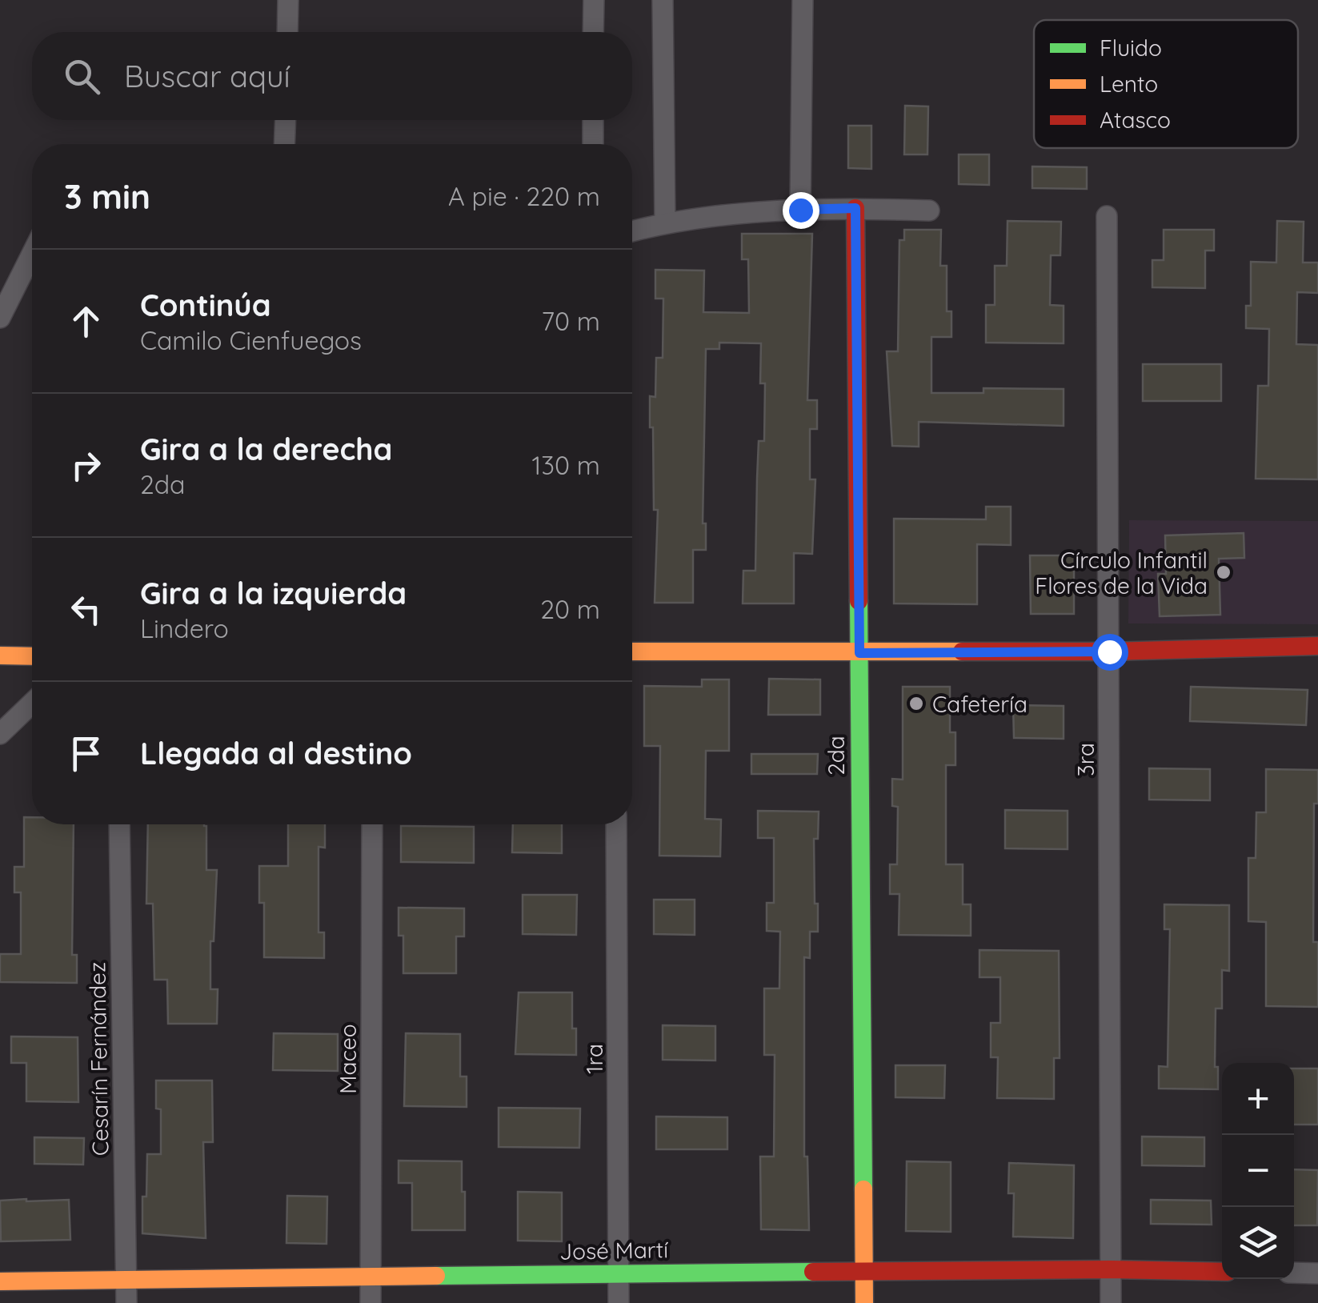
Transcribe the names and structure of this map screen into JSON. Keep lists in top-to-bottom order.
{
  "streets": {
    "street": [
      "2da",
      "3ra",
      "Cesarín Fernández",
      "Maceo",
      "1ra",
      "José Martí"
    ]
  },
  "crossings": [
    ["2da", "José Martí"],
    ["3ra", "José Martí"],
    ["Cesarín Fernández", "José Martí"],
    ["Maceo", "José Martí"],
    ["1ra", "José Martí"]
  ],
  "places": ["Círculo Infantil Flores de la Vida", "Cafetería"],
  "legend": ["Fluido", "Lento", "Atasco"],
  "page": {
    "search": "Buscar aquí",
    "heading": ["3 min", "A pie · 220 m"],
    "list": [
      ["Continúa", "Camilo Cienfuegos", "70 m"],
      ["Gira a la derecha", "2da", "130 m"],
      ["Gira a la izquierda", "Lindero", "20 m"],
      "Llegada al destino"
    ],
    "map_buttons": ["+", "−"]
  }
}
